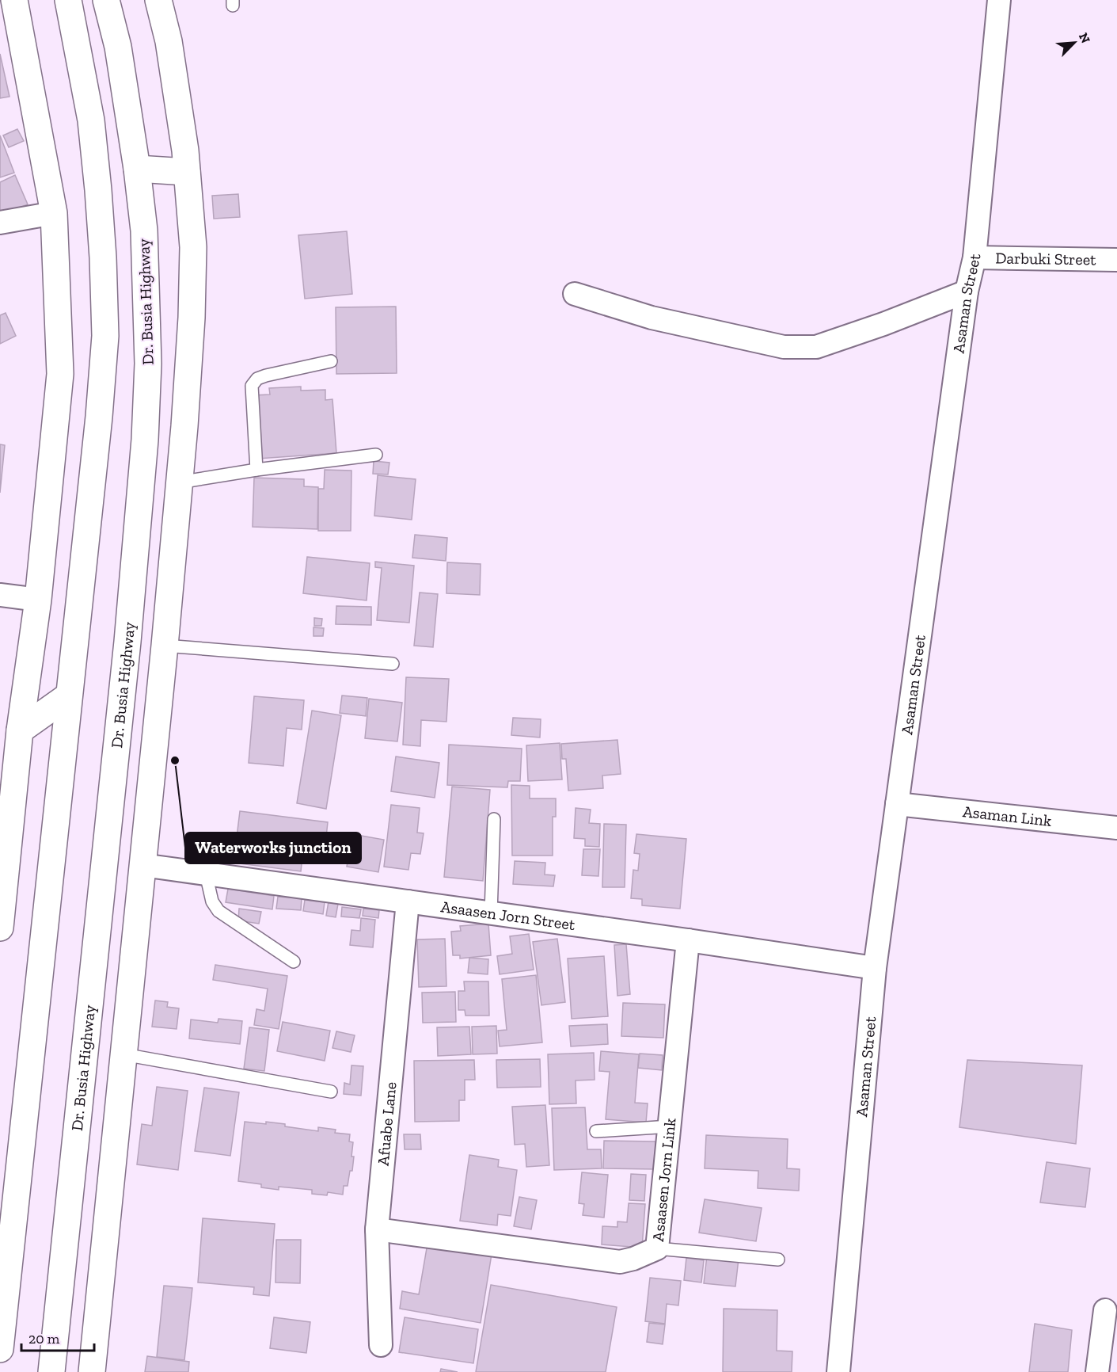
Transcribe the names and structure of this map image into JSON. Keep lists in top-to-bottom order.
{
  "streets": {
    "main road": ["Dr. Busia Highway"],
    "street": [
      "Darbuki Street",
      "Asaman Street",
      "Asaman Link",
      "Asaasen Jorn Street",
      "Afuabe Lane",
      "Asaasen Jorn Link"
    ]
  },
  "crossings": [
    ["Darbuki Street", "Asaman Street"],
    ["Asaman Street", "Asaman Link"],
    ["Asaman Street", "Asaasen Jorn Street"],
    ["Asaasen Jorn Street", "Afuabe Lane"],
    ["Asaasen Jorn Street", "Asaasen Jorn Link"],
    ["Afuabe Lane", "Asaasen Jorn Link"]
  ],
  "places": ["Waterworks junction"],
  "scale_bar": "20 m",
  "north": "top right"
}
